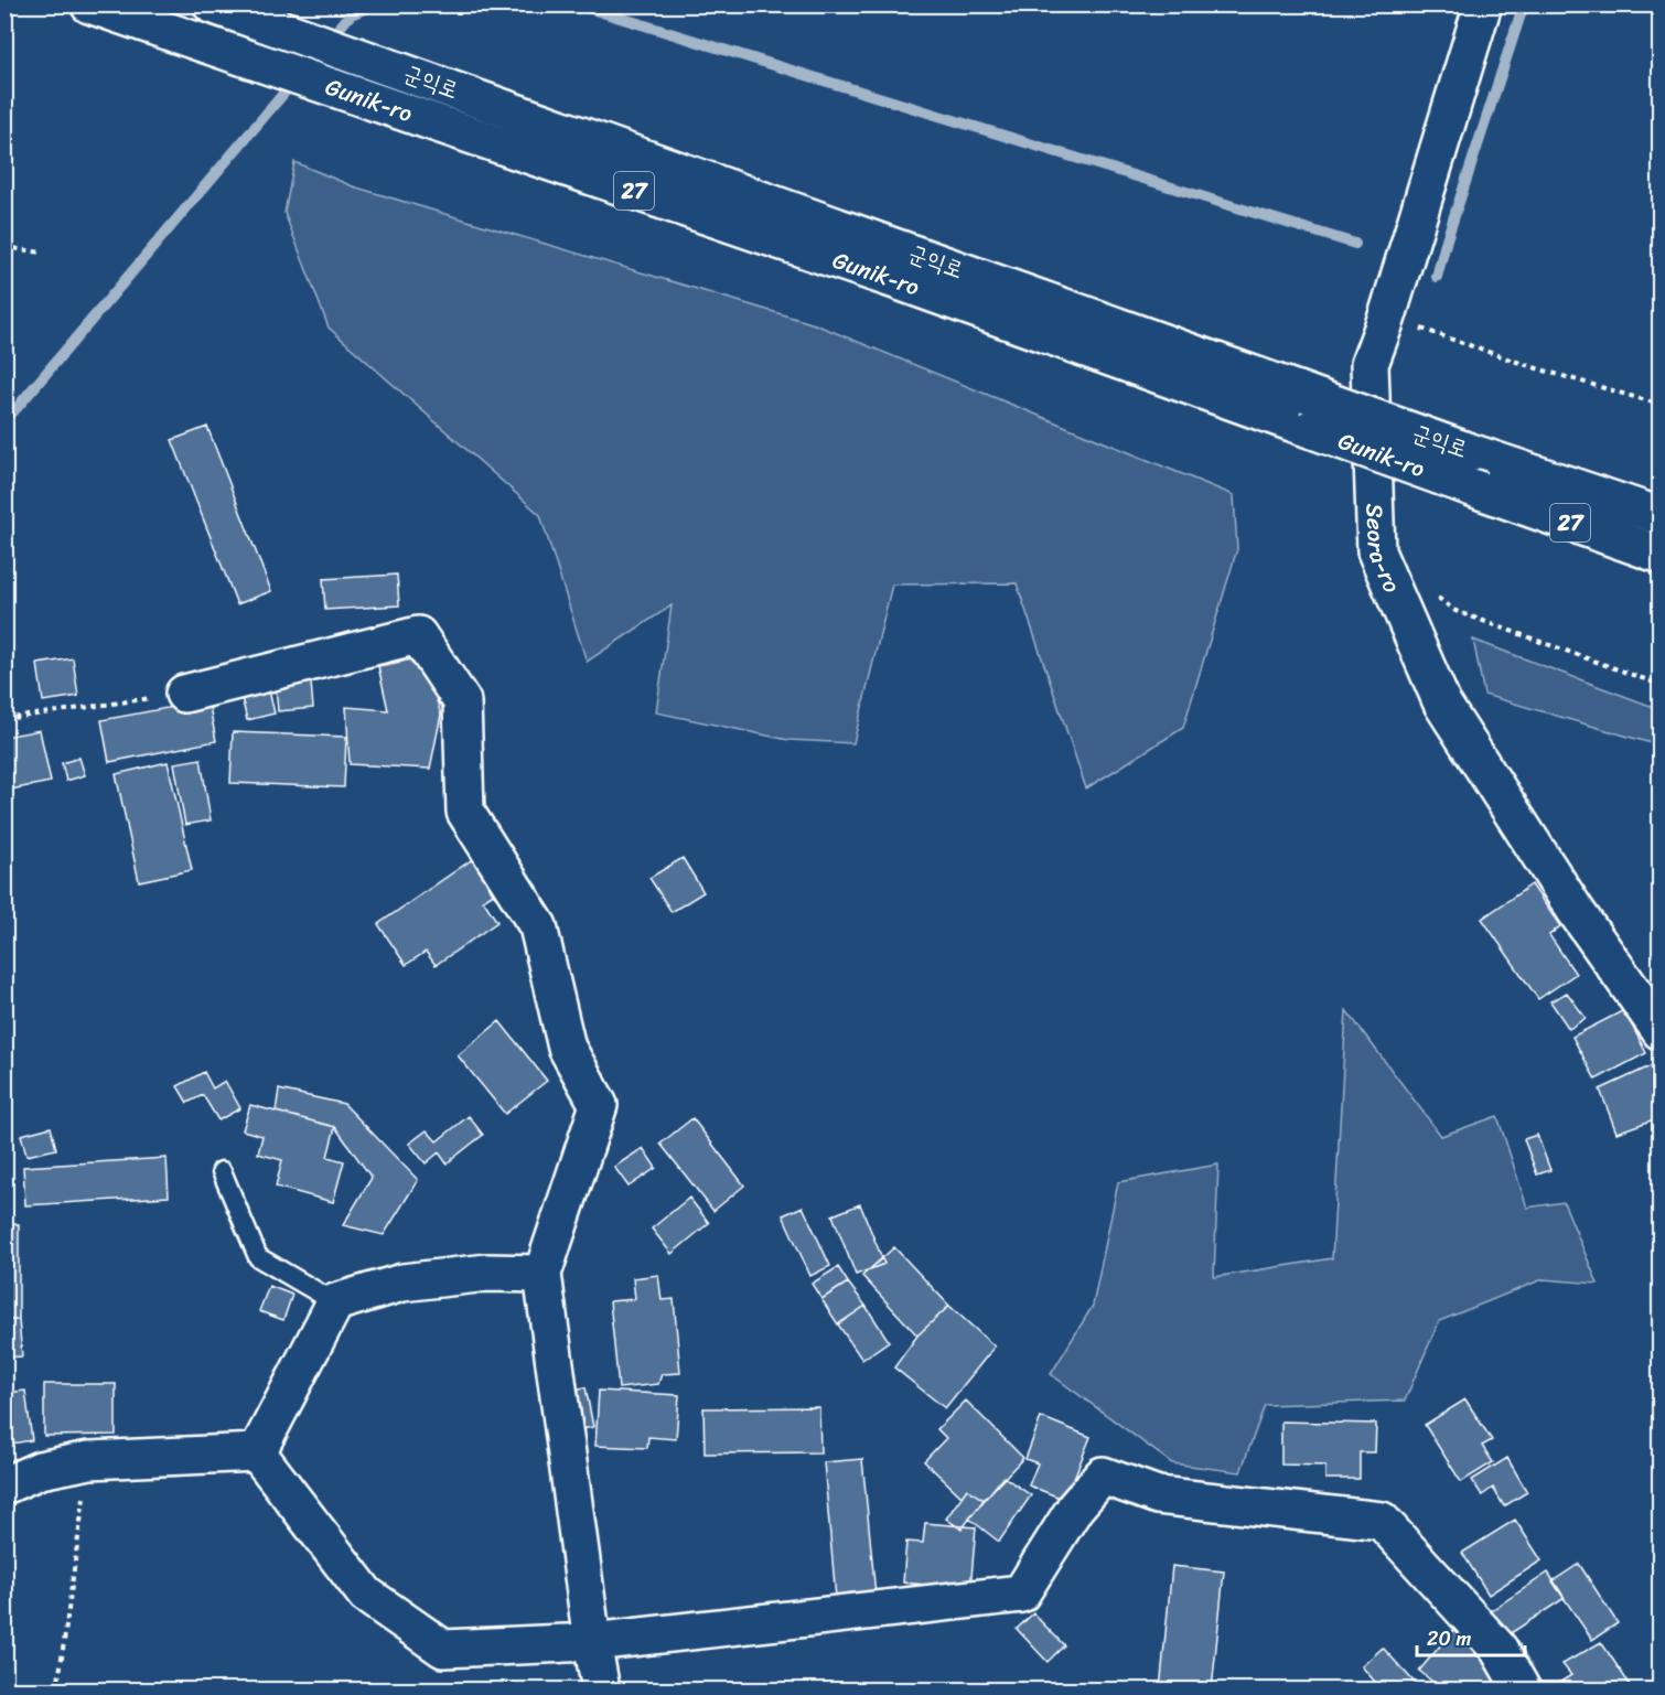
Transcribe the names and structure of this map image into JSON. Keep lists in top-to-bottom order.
{
  "streets": {
    "main road": [
      "군익로",
      "Gunik-ro",
      "27",
      "Seora-ro"
    ]
  },
  "scale_bar": "20 m"
}
